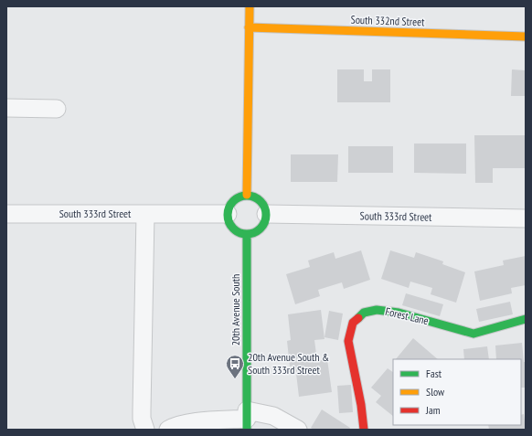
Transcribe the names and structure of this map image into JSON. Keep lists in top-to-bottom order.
{
  "streets": {
    "street": [
      "South 332nd Street",
      "South 333rd Street",
      "20th Avenue South",
      "Forest Lane"
    ]
  },
  "crossings": [
    ["South 333rd Street", "20th Avenue South"]
  ],
  "places": {
    "bus stop": ["20th Avenue South & South 333rd Street"]
  },
  "legend": ["Fast", "Slow", "Jam"]
}
